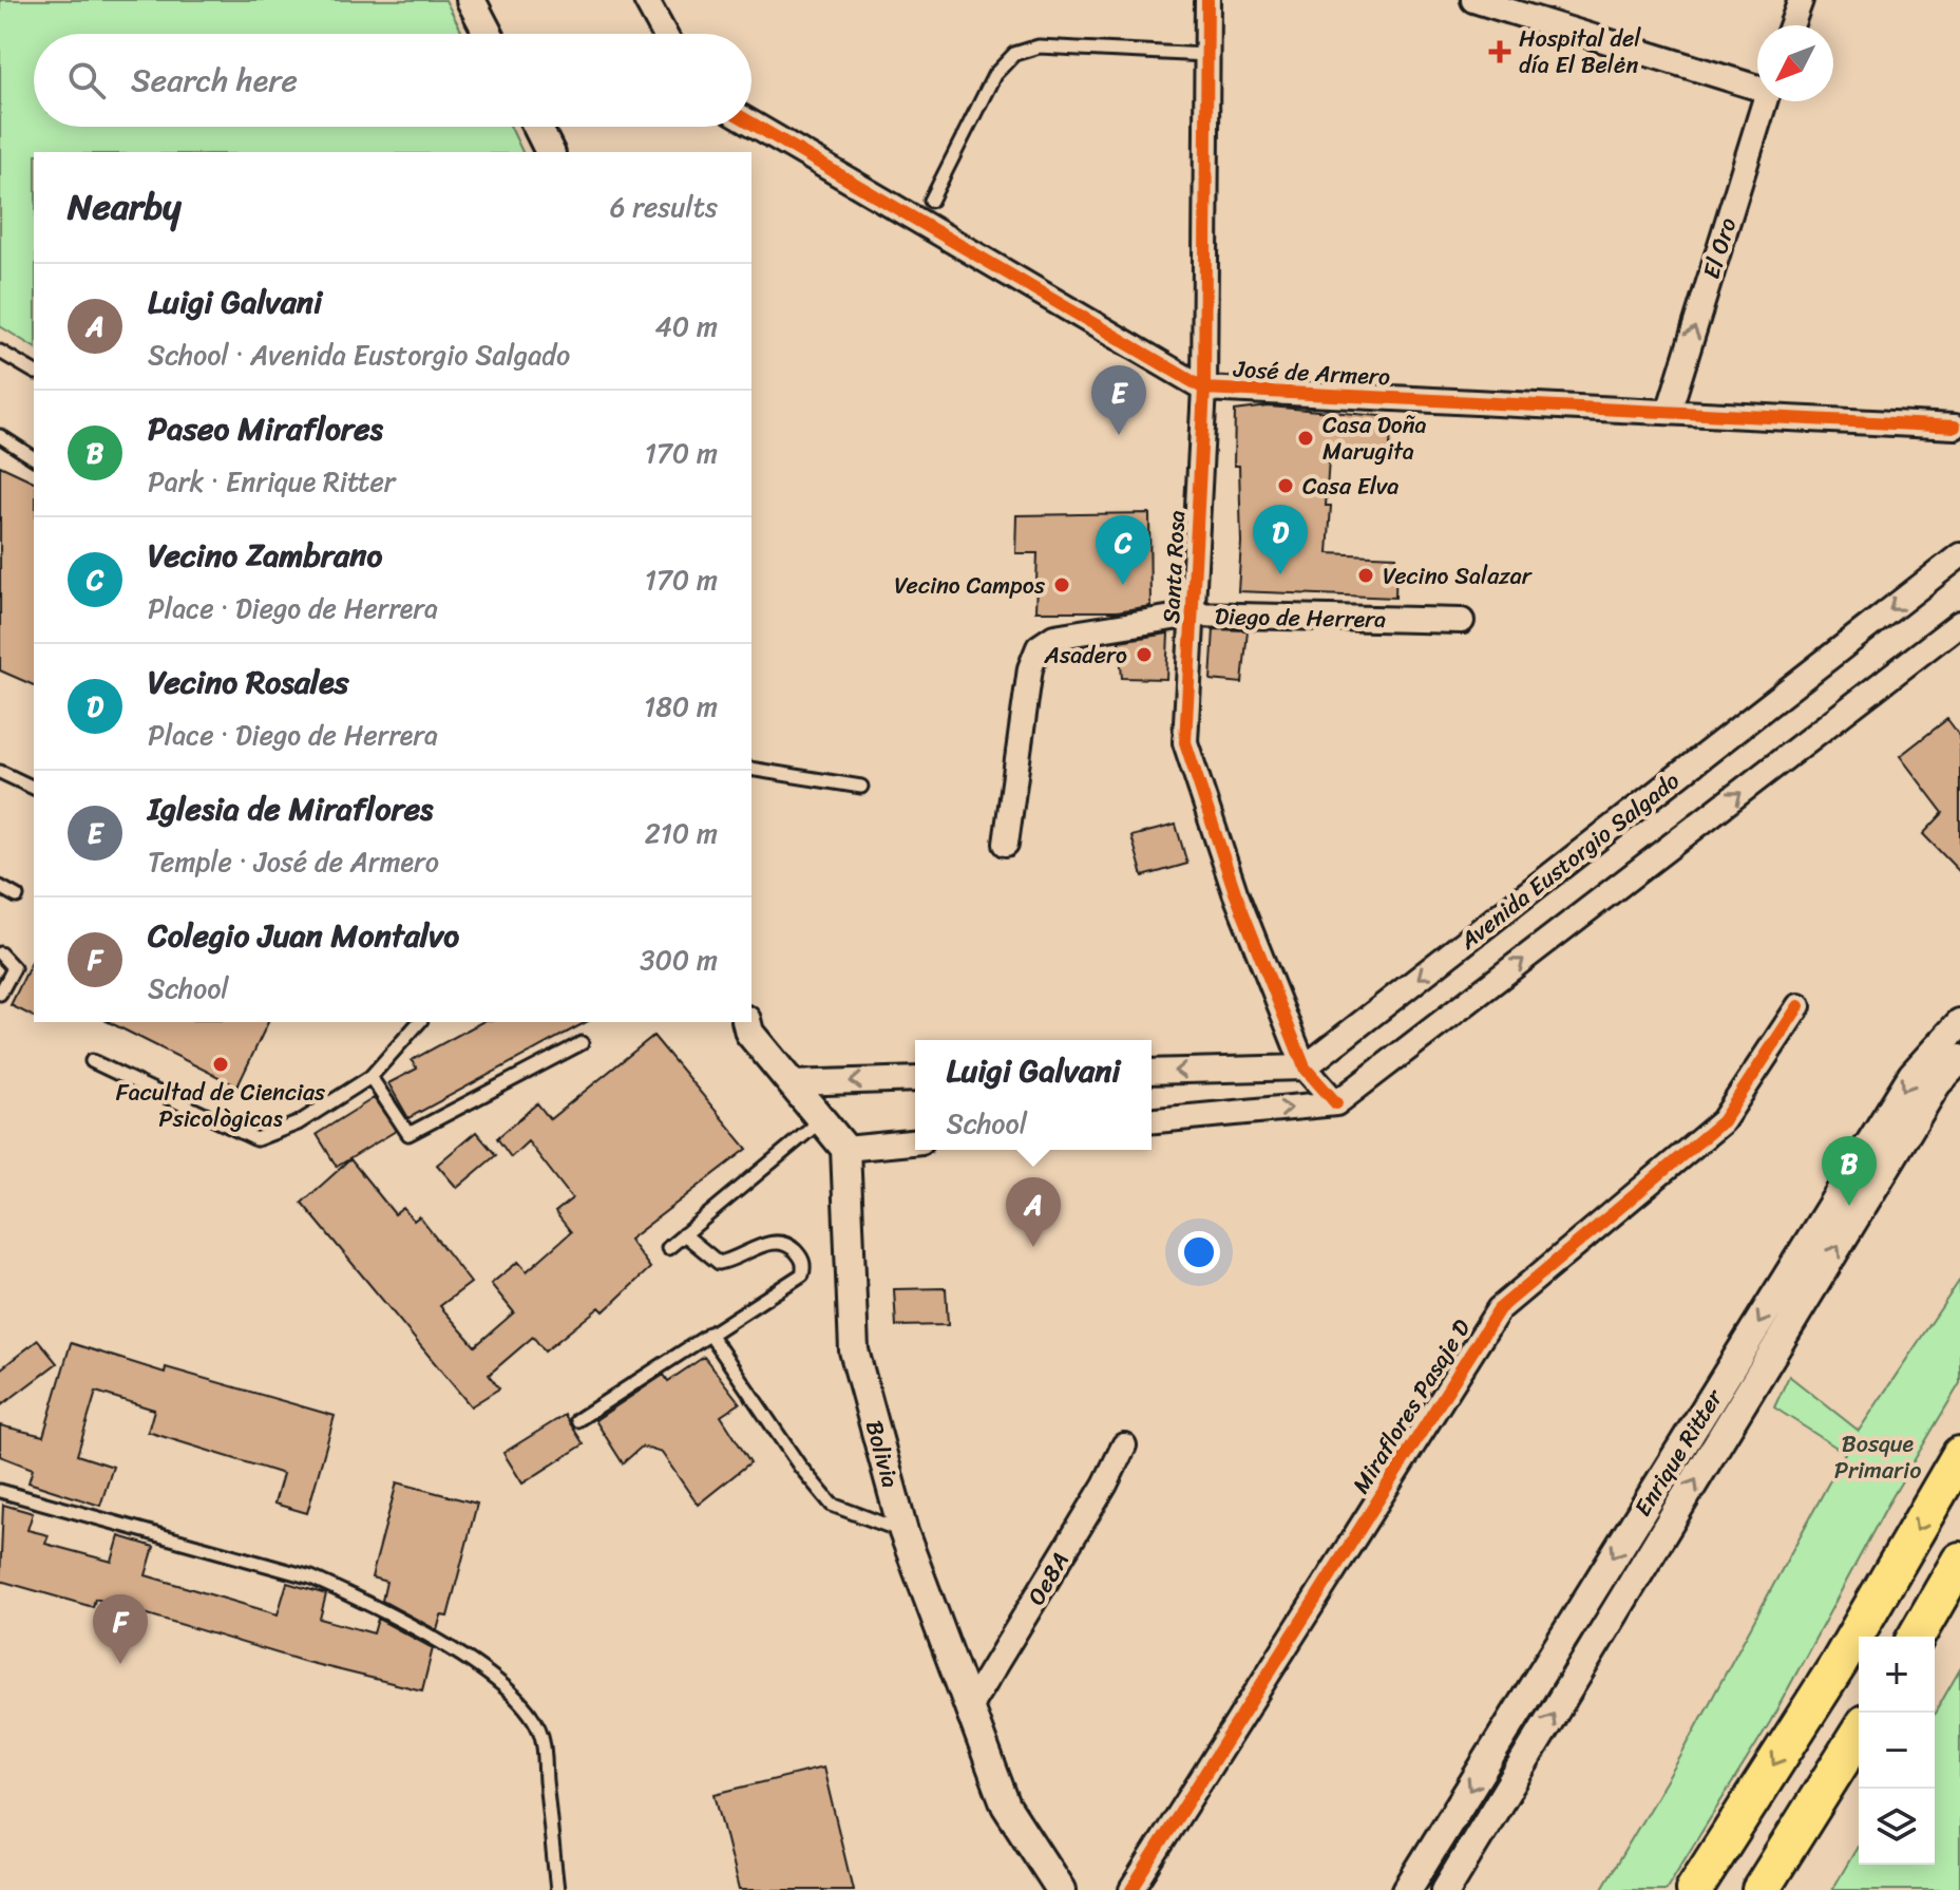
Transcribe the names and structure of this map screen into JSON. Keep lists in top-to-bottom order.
{
  "streets": {
    "street": [
      "El Oro",
      "José de Armero",
      "Santa Rosa",
      "Diego de Herrera",
      "Avenida Eustorgio Salgado",
      "Miraflores Pasaje D",
      "Enrique Ritter",
      "Bolivia",
      "Oe8A"
    ]
  },
  "crossings": [
    ["El Oro", "José de Armero"],
    ["José de Armero", "Santa Rosa"],
    ["Santa Rosa", "Diego de Herrera"],
    ["Santa Rosa", "Avenida Eustorgio Salgado"],
    ["Bolivia", "Oe8A"]
  ],
  "one_way": ["El Oro"],
  "parks": ["Bosque Primario"],
  "places": {
    "health": ["Hospital del día El Belėn"],
    "other": [
      "Casa Doña Marugita",
      "Casa Elva",
      "Vecino Salazar",
      "Vecino Campos",
      "Asadero",
      "Facultad de Ciencias Psicològicas"
    ]
  },
  "north": "bottom left",
  "page": {
    "search": "Search here",
    "heading": ["Nearby", "6 results"],
    "list": [
      {
        "mark": "A",
        "name": "Luigi Galvani",
        "note": "School · Avenida Eustorgio Salgado",
        "value": "40 m"
      },
      {
        "mark": "B",
        "name": "Paseo Miraflores",
        "note": "Park · Enrique Ritter",
        "value": "170 m"
      },
      {
        "mark": "C",
        "name": "Vecino Zambrano",
        "note": "Place · Diego de Herrera",
        "value": "170 m"
      },
      {
        "mark": "D",
        "name": "Vecino Rosales",
        "note": "Place · Diego de Herrera",
        "value": "180 m"
      },
      {
        "mark": "E",
        "name": "Iglesia de Miraflores",
        "note": "Temple · José de Armero",
        "value": "210 m"
      },
      {
        "mark": "F",
        "name": "Colegio Juan Montalvo",
        "note": "School",
        "value": "300 m"
      }
    ],
    "pins": [
      "E",
      "D",
      "C",
      "B",
      "A",
      "F"
    ],
    "popup": ["Luigi Galvani", "School"],
    "map_buttons": ["+", "−"]
  }
}
